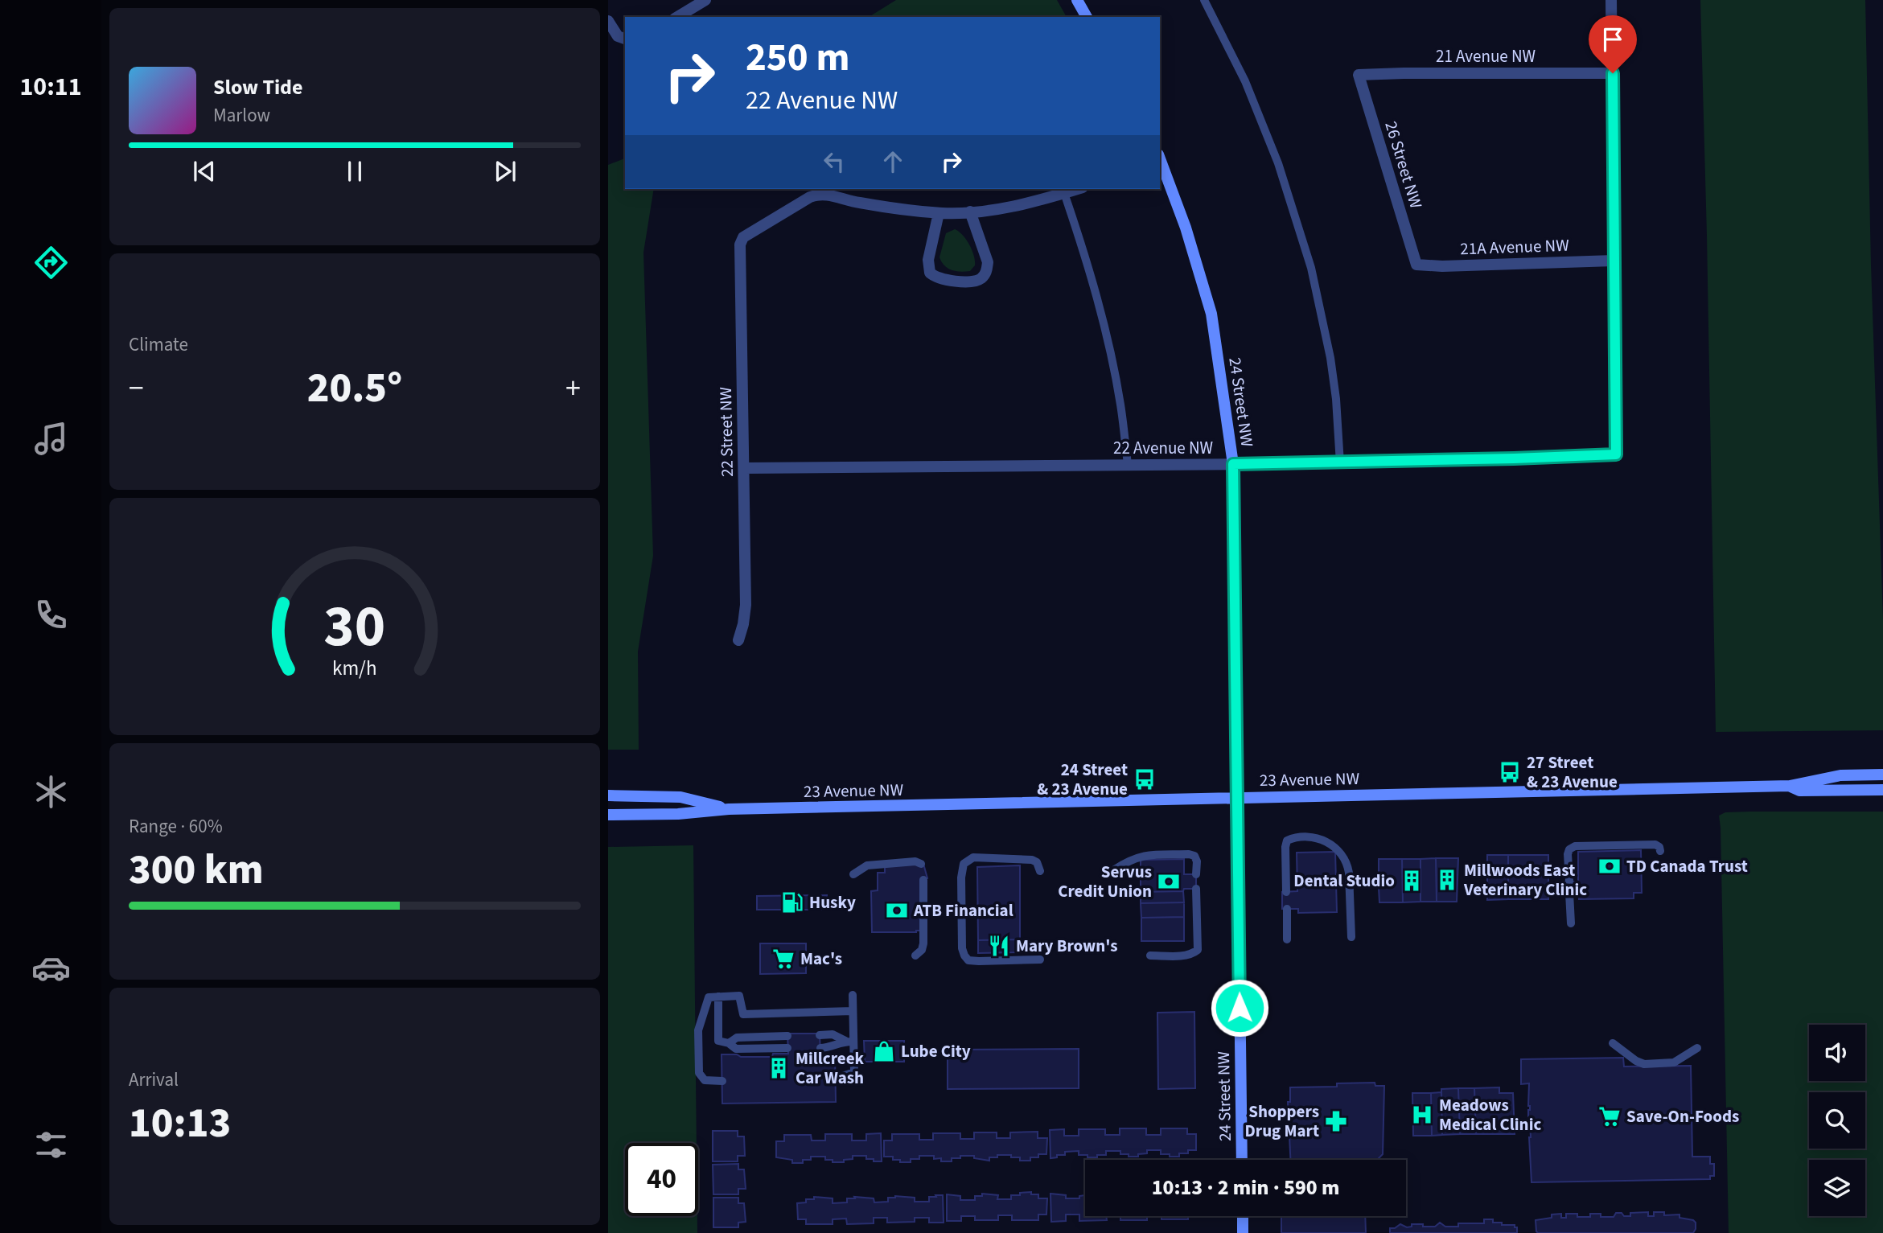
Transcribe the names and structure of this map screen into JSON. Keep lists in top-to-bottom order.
{
  "streets": {
    "main road": ["24 Street NW", "23 Avenue NW"],
    "street": [
      "21 Avenue NW",
      "26 Street NW",
      "21A Avenue NW",
      "22 Street NW",
      "22 Avenue NW"
    ]
  },
  "crossings": [
    ["21 Avenue NW", "26 Street NW"],
    ["26 Street NW", "21A Avenue NW"],
    ["21A Avenue NW", "22 Avenue NW"],
    ["24 Street NW", "22 Avenue NW"],
    ["24 Street NW", "23 Avenue NW"],
    ["22 Street NW", "22 Avenue NW"]
  ],
  "places": {
    "bus stop": ["27 Street & 23 Avenue", "24 Street & 23 Avenue"],
    "bank": ["TD Canada Trust", "Servus Credit Union", "ATB Financial"],
    "building": ["Millwoods East Veterinary Clinic", "Dental Studio", "Millcreek Car Wash"],
    "fuel station": ["Husky"],
    "restaurant": ["Mary Brown's"],
    "supermarket": ["Mac's", "Save-On-Foods"],
    "shop": ["Lube City"],
    "hospital": ["Meadows Medical Clinic"],
    "pharmacy": ["Shoppers Drug Mart"]
  },
  "page": {
    "tabs": "10:11",
    "turn": ["250 m", "22 Avenue NW"],
    "song": ["Slow Tide", "Marlow"],
    "tile": [
      "Climate",
      ["Range · 60%", "300 km"],
      ["Arrival", "10:13"]
    ],
    "heat": ["−", "20.5°", "+"],
    "limit": "40",
    "trip": "10:13 · 2 min · 590 m",
    "gauge": ["30", "km/h"]
  }
}
